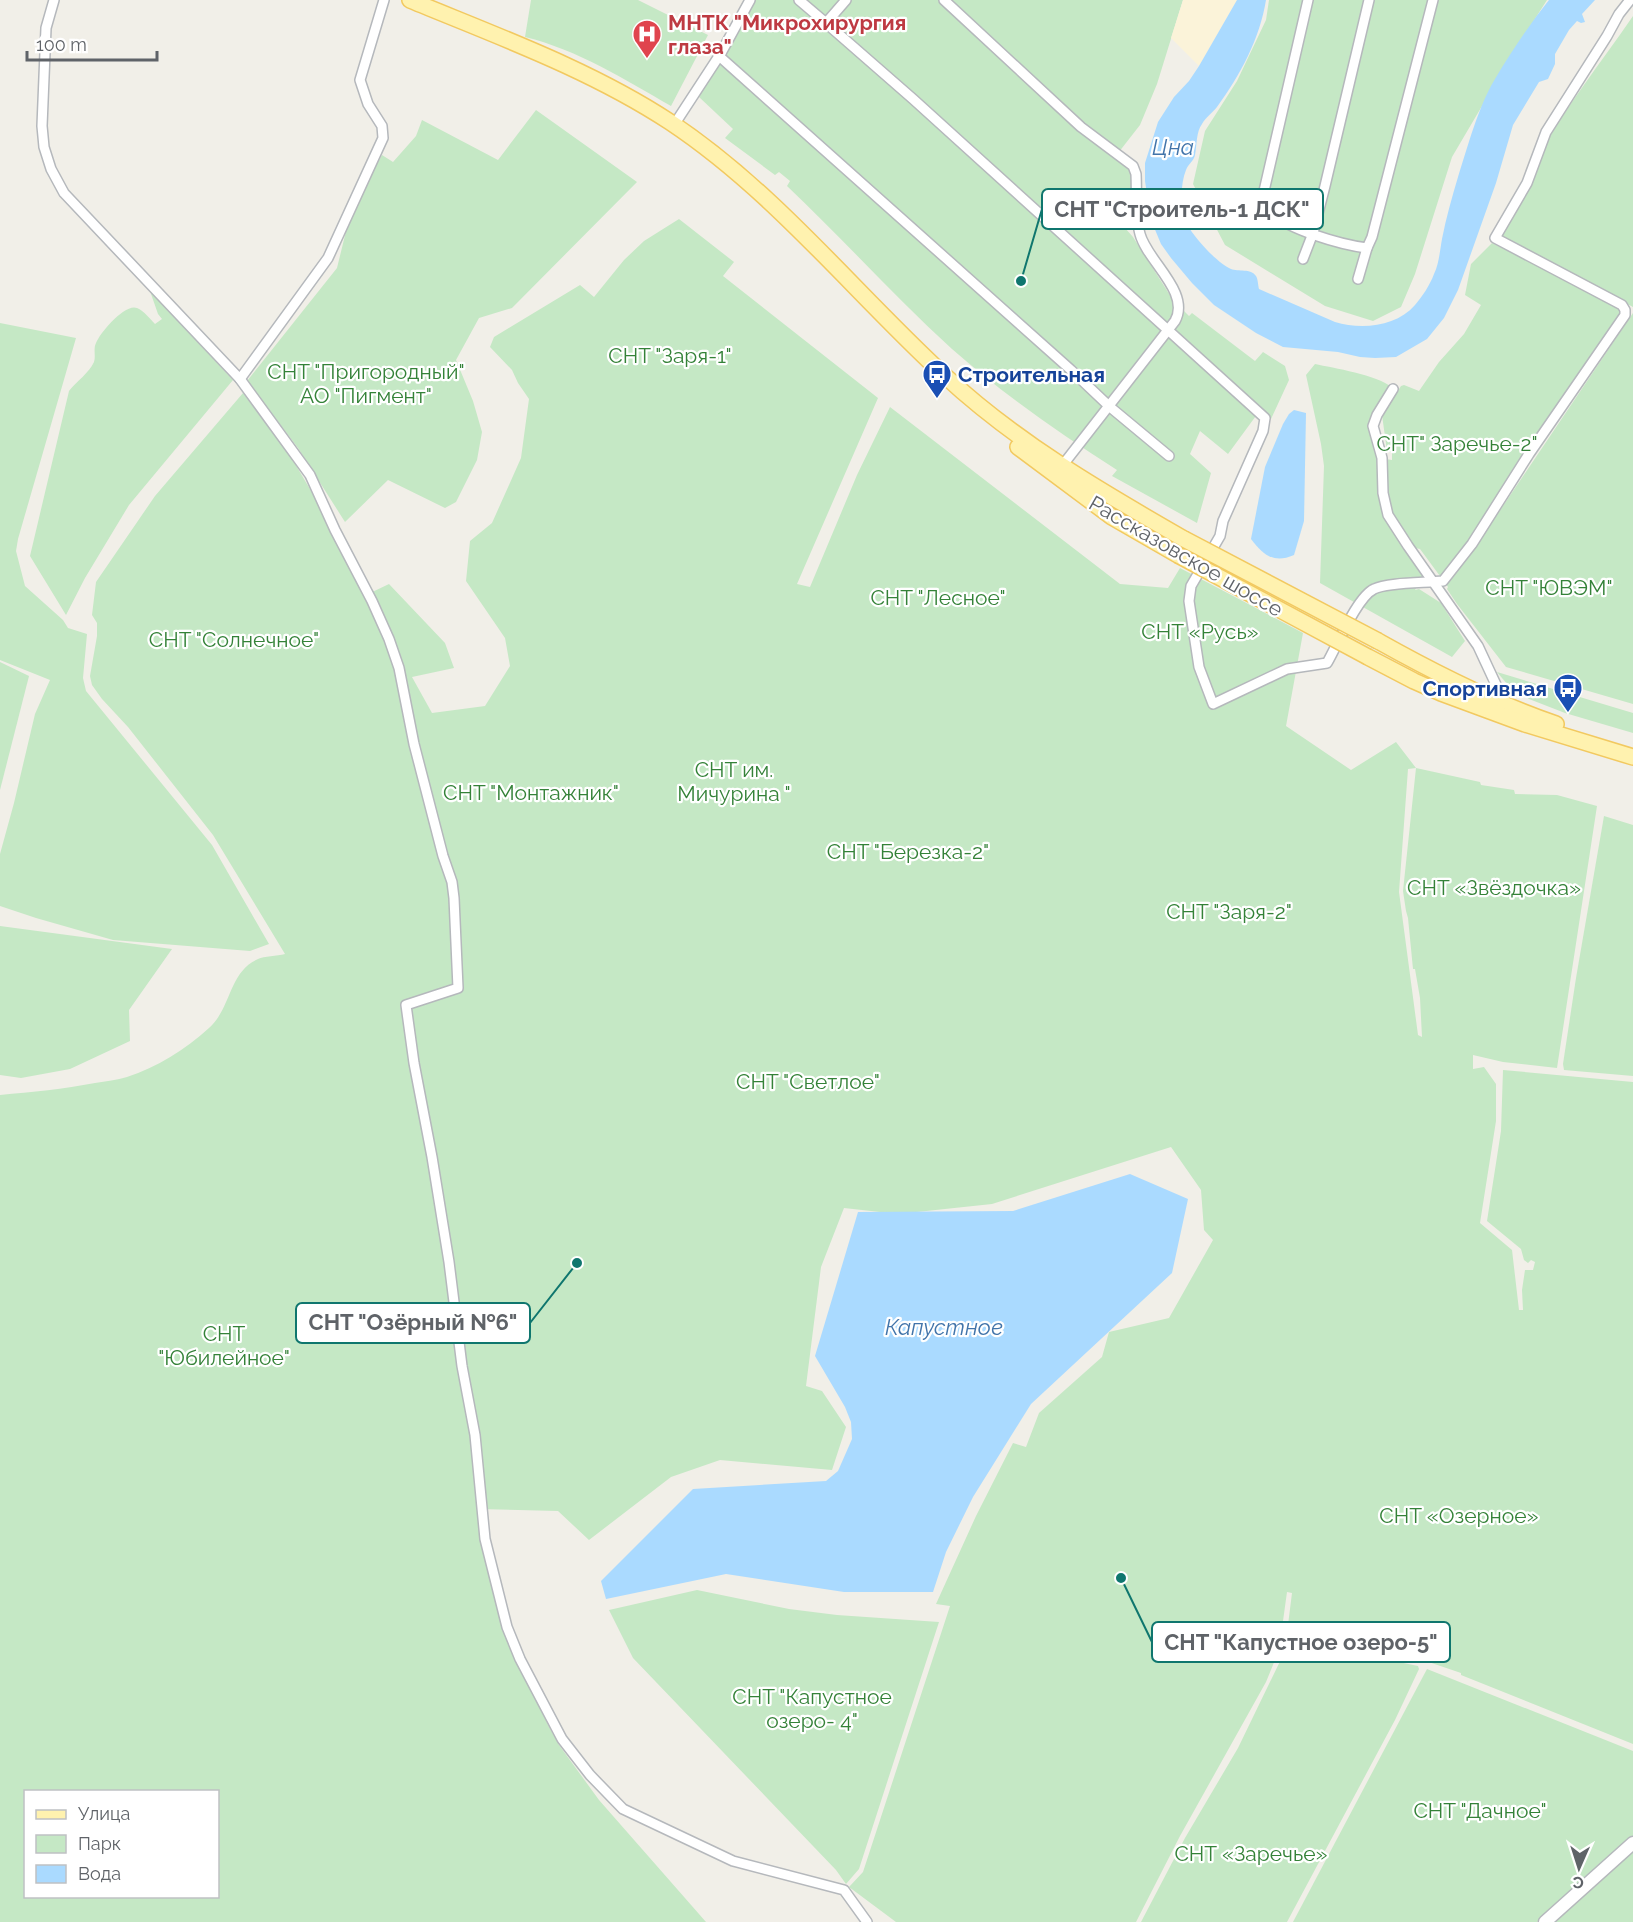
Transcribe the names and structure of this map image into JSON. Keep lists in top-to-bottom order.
{
  "streets": {
    "main road": ["Рассказовское шоссе"]
  },
  "water": ["Цна", "Капустное"],
  "parks": [
    "СНТ \"Заря-1\"",
    "СНТ \"Пригородный\" АО \"Пигмент\"",
    "СНТ\" Заречье-2\"",
    "СНТ \"ЮВЭМ\"",
    "СНТ \"Лесное\"",
    "СНТ «Русь»",
    "СНТ \"Солнечное\"",
    "СНТ им. Мичурина \"",
    "СНТ \"Монтажник\"",
    "СНТ \"Березка-2\"",
    "СНТ «Звёздочка»",
    "СНТ \"Заря-2\"",
    "СНТ \"Светлое\"",
    "СНТ \"Юбилейное\"",
    "СНТ «Озерное»",
    "СНТ \"Капустное озеро- 4\"",
    "СНТ \"Дачное\"",
    "СНТ «Заречье»"
  ],
  "places": {
    "hospital": ["МНТК \"Микрохирургия глаза\""],
    "other": ["СНТ \"Строитель-1 ДСК\"", "СНТ \"Озёрный №6\"", "СНТ \"Капустное озеро-5\""],
    "bus stop": ["Строительная", "Спортивная"]
  },
  "legend": ["Улица", "Парк", "Вода"],
  "scale_bar": "100 m",
  "north": "bottom"
}
